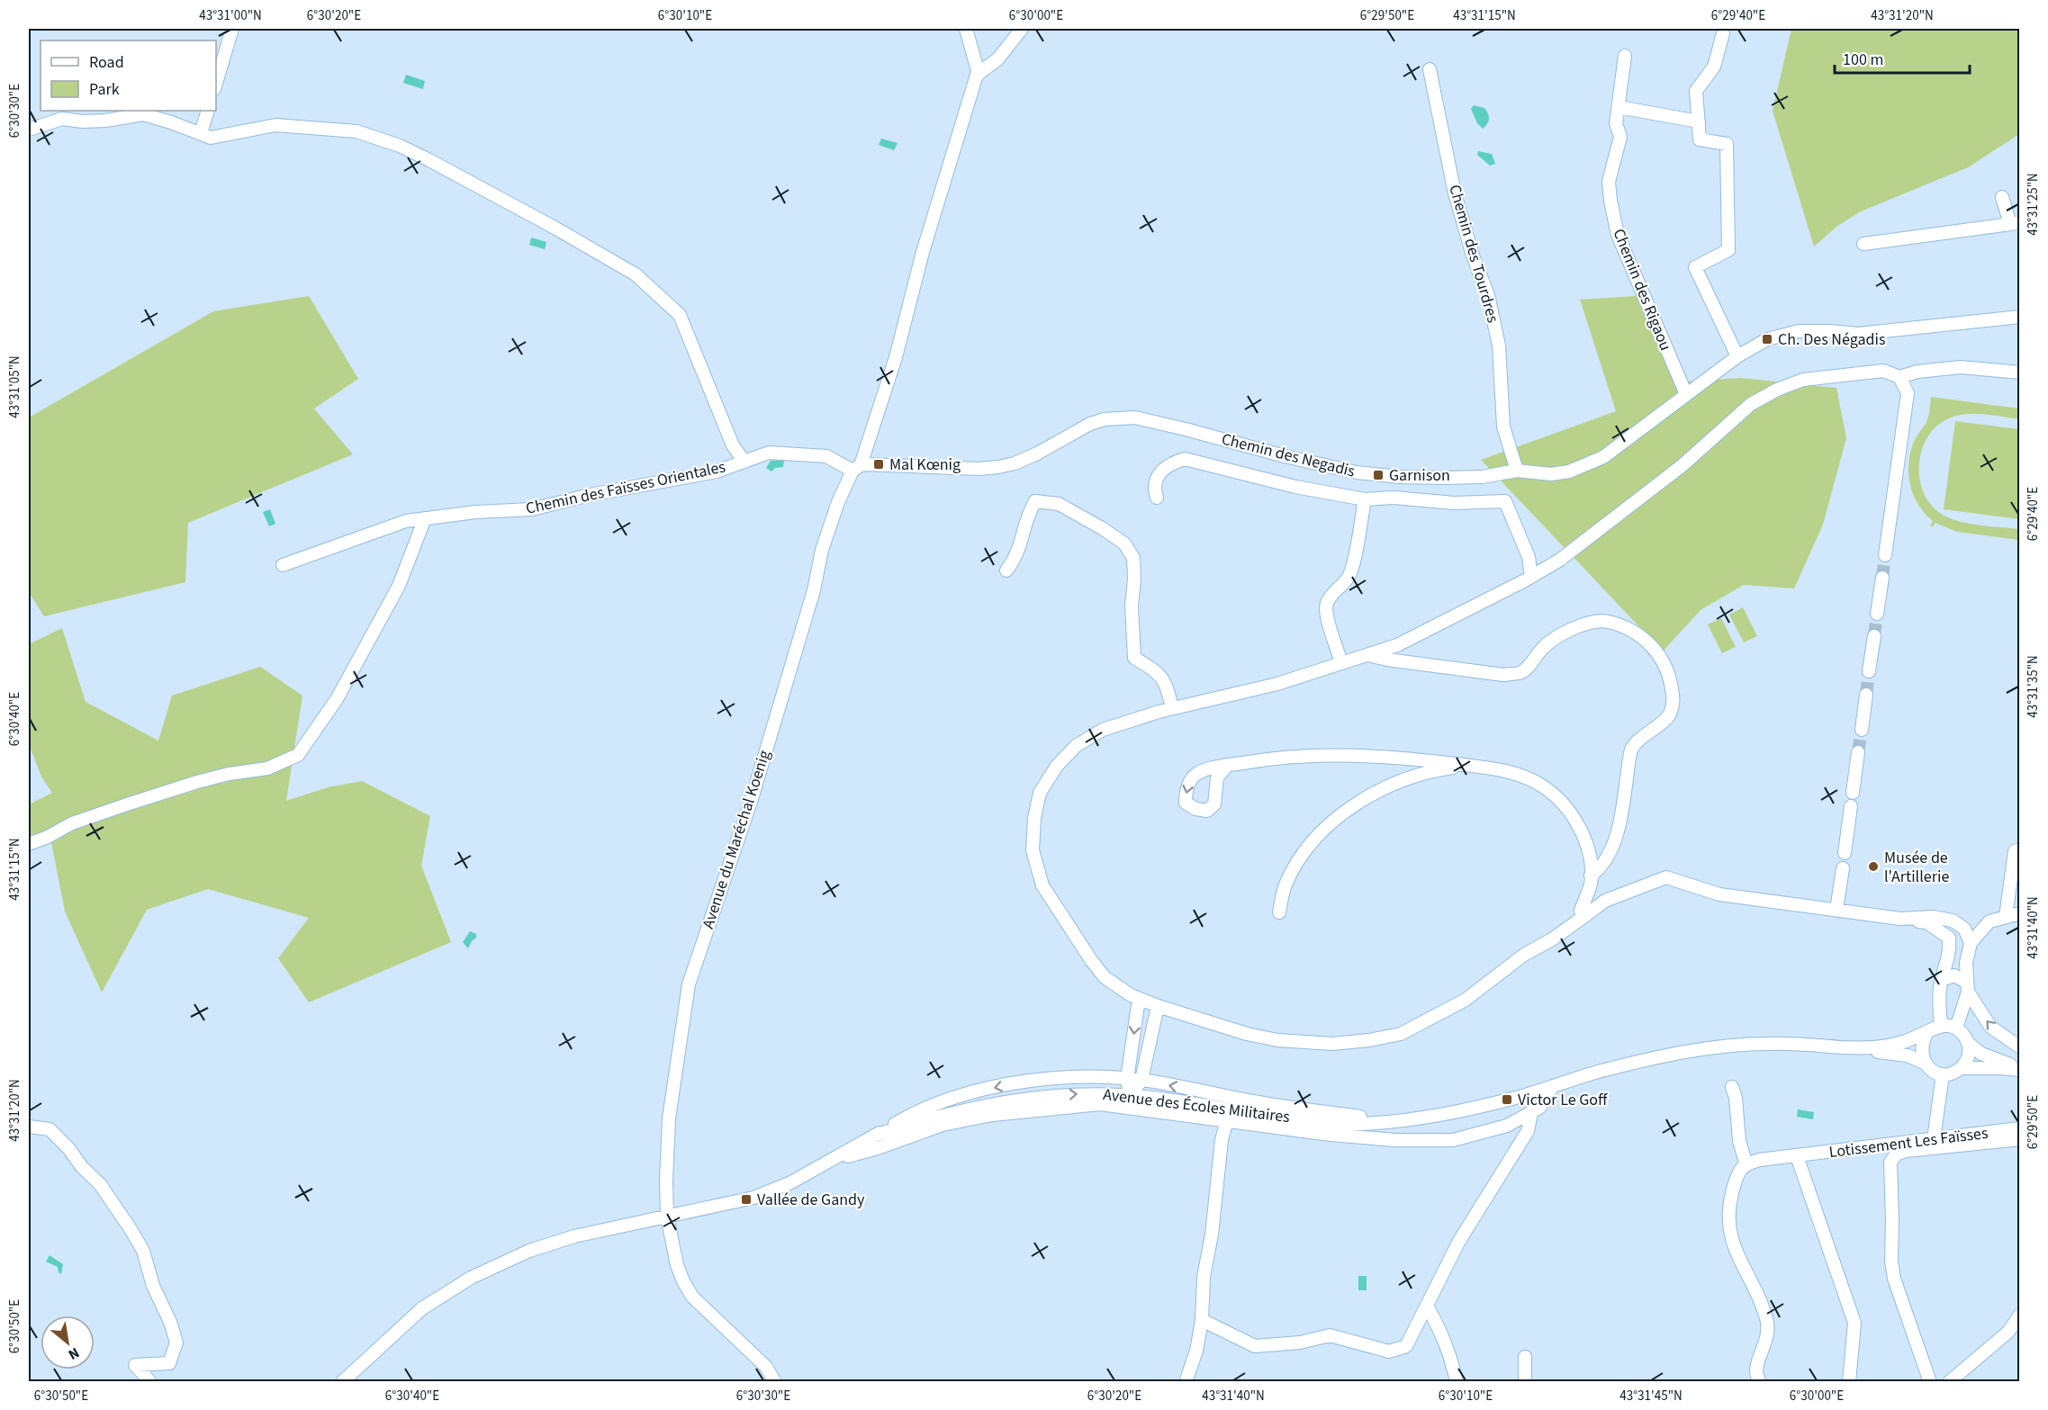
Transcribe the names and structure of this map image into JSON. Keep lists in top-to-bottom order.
{
  "streets": {
    "street": [
      "Chemin des Tourdres",
      "Chemin des Rigaou",
      "Chemin des Negadis",
      "Chemin des Faïsses Orientales",
      "Avenue du Maréchal Koenig",
      "Avenue des Écoles Militaires",
      "Lotissement Les Faïsses"
    ]
  },
  "crossings": [
    ["Chemin des Tourdres", "Chemin des Negadis"],
    ["Chemin des Rigaou", "Chemin des Negadis"],
    ["Chemin des Negadis", "Chemin des Faïsses Orientales"],
    ["Chemin des Negadis", "Avenue du Maréchal Koenig"],
    ["Chemin des Faïsses Orientales", "Avenue du Maréchal Koenig"],
    ["Avenue du Maréchal Koenig", "Avenue des Écoles Militaires"]
  ],
  "places": {
    "transit": [
      "Ch. Des Négadis",
      "Mal Kœnig",
      "Garnison",
      "Victor Le Goff",
      "Vallée de Gandy"
    ],
    "other": ["Musée de l'Artillerie"]
  },
  "legend": ["Road", "Park"],
  "scale_bar": "100 m",
  "north": "bottom right",
  "coordinates": [
    "43°31'00\"N",
    "6°30'20\"E",
    "6°30'10\"E",
    "6°30'00\"E",
    "6°29'50\"E",
    "43°31'15\"N",
    "6°29'40\"E",
    "43°31'20\"N",
    "6°30'30\"E",
    "43°31'25\"N",
    "43°31'05\"N",
    "43°31'35\"N",
    "6°30'40\"E",
    "43°31'40\"N",
    "6°30'50\"E",
    "43°31'45\"N"
  ]
}
